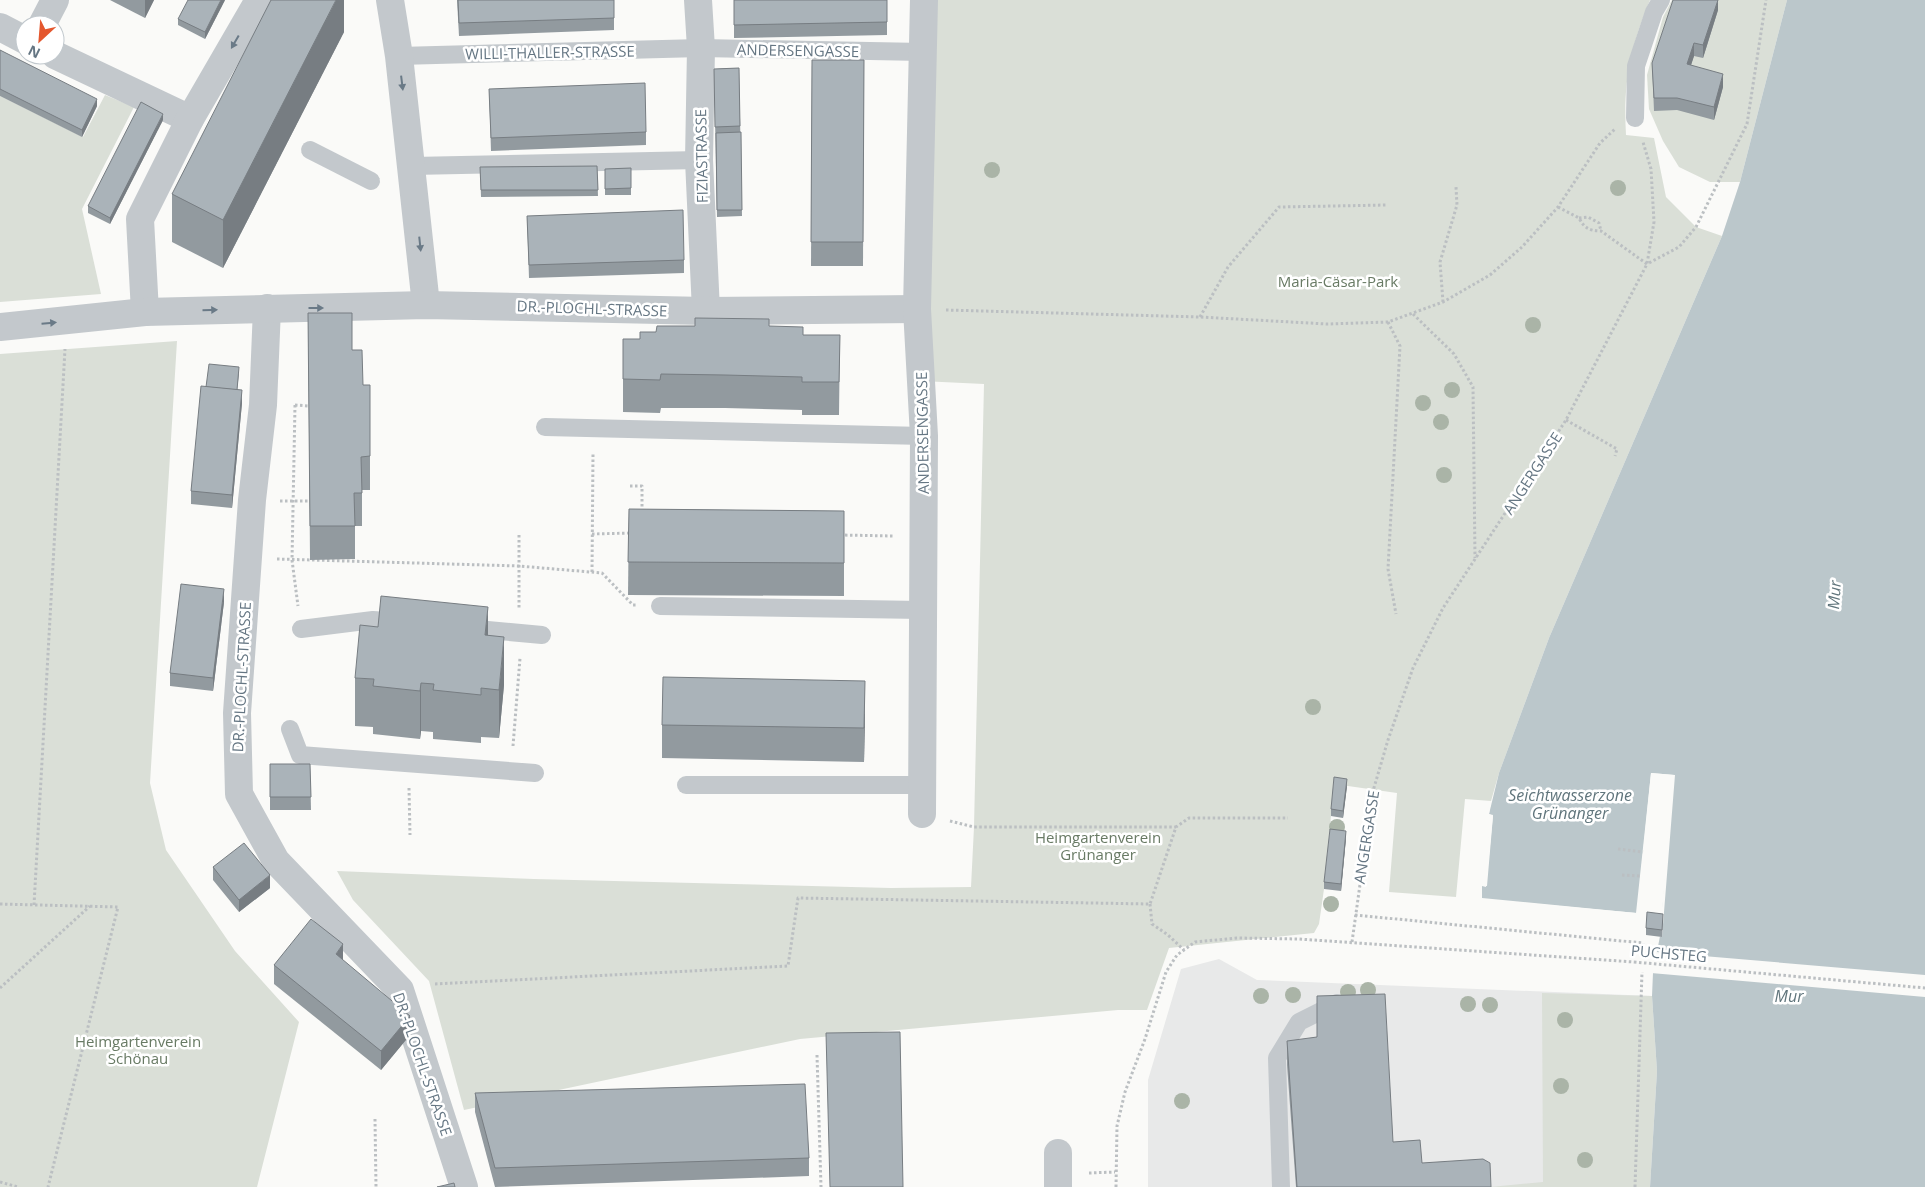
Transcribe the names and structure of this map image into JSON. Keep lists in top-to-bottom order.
{
  "streets": {
    "street": ["ANDERSENGASSE", "FIZIASTRASSE", "DR.-PLOCHL-STRASSE"],
    "lane": ["WILLI-THALLER-STRASSE"],
    "path": ["ANGERGASSE", "PUCHSTEG"]
  },
  "crossings": [
    ["ANDERSENGASSE", "WILLI-THALLER-STRASSE"],
    ["ANDERSENGASSE", "FIZIASTRASSE"],
    ["ANDERSENGASSE", "DR.-PLOCHL-STRASSE"],
    ["WILLI-THALLER-STRASSE", "FIZIASTRASSE"],
    ["FIZIASTRASSE", "DR.-PLOCHL-STRASSE"],
    ["ANGERGASSE", "PUCHSTEG"]
  ],
  "water": ["Mur", "Seichtwasserzone Grünanger"],
  "parks": ["Maria-Cäsar-Park", "Heimgartenverein Grünanger", "Heimgartenverein Schönau"],
  "north": "bottom left"
}
